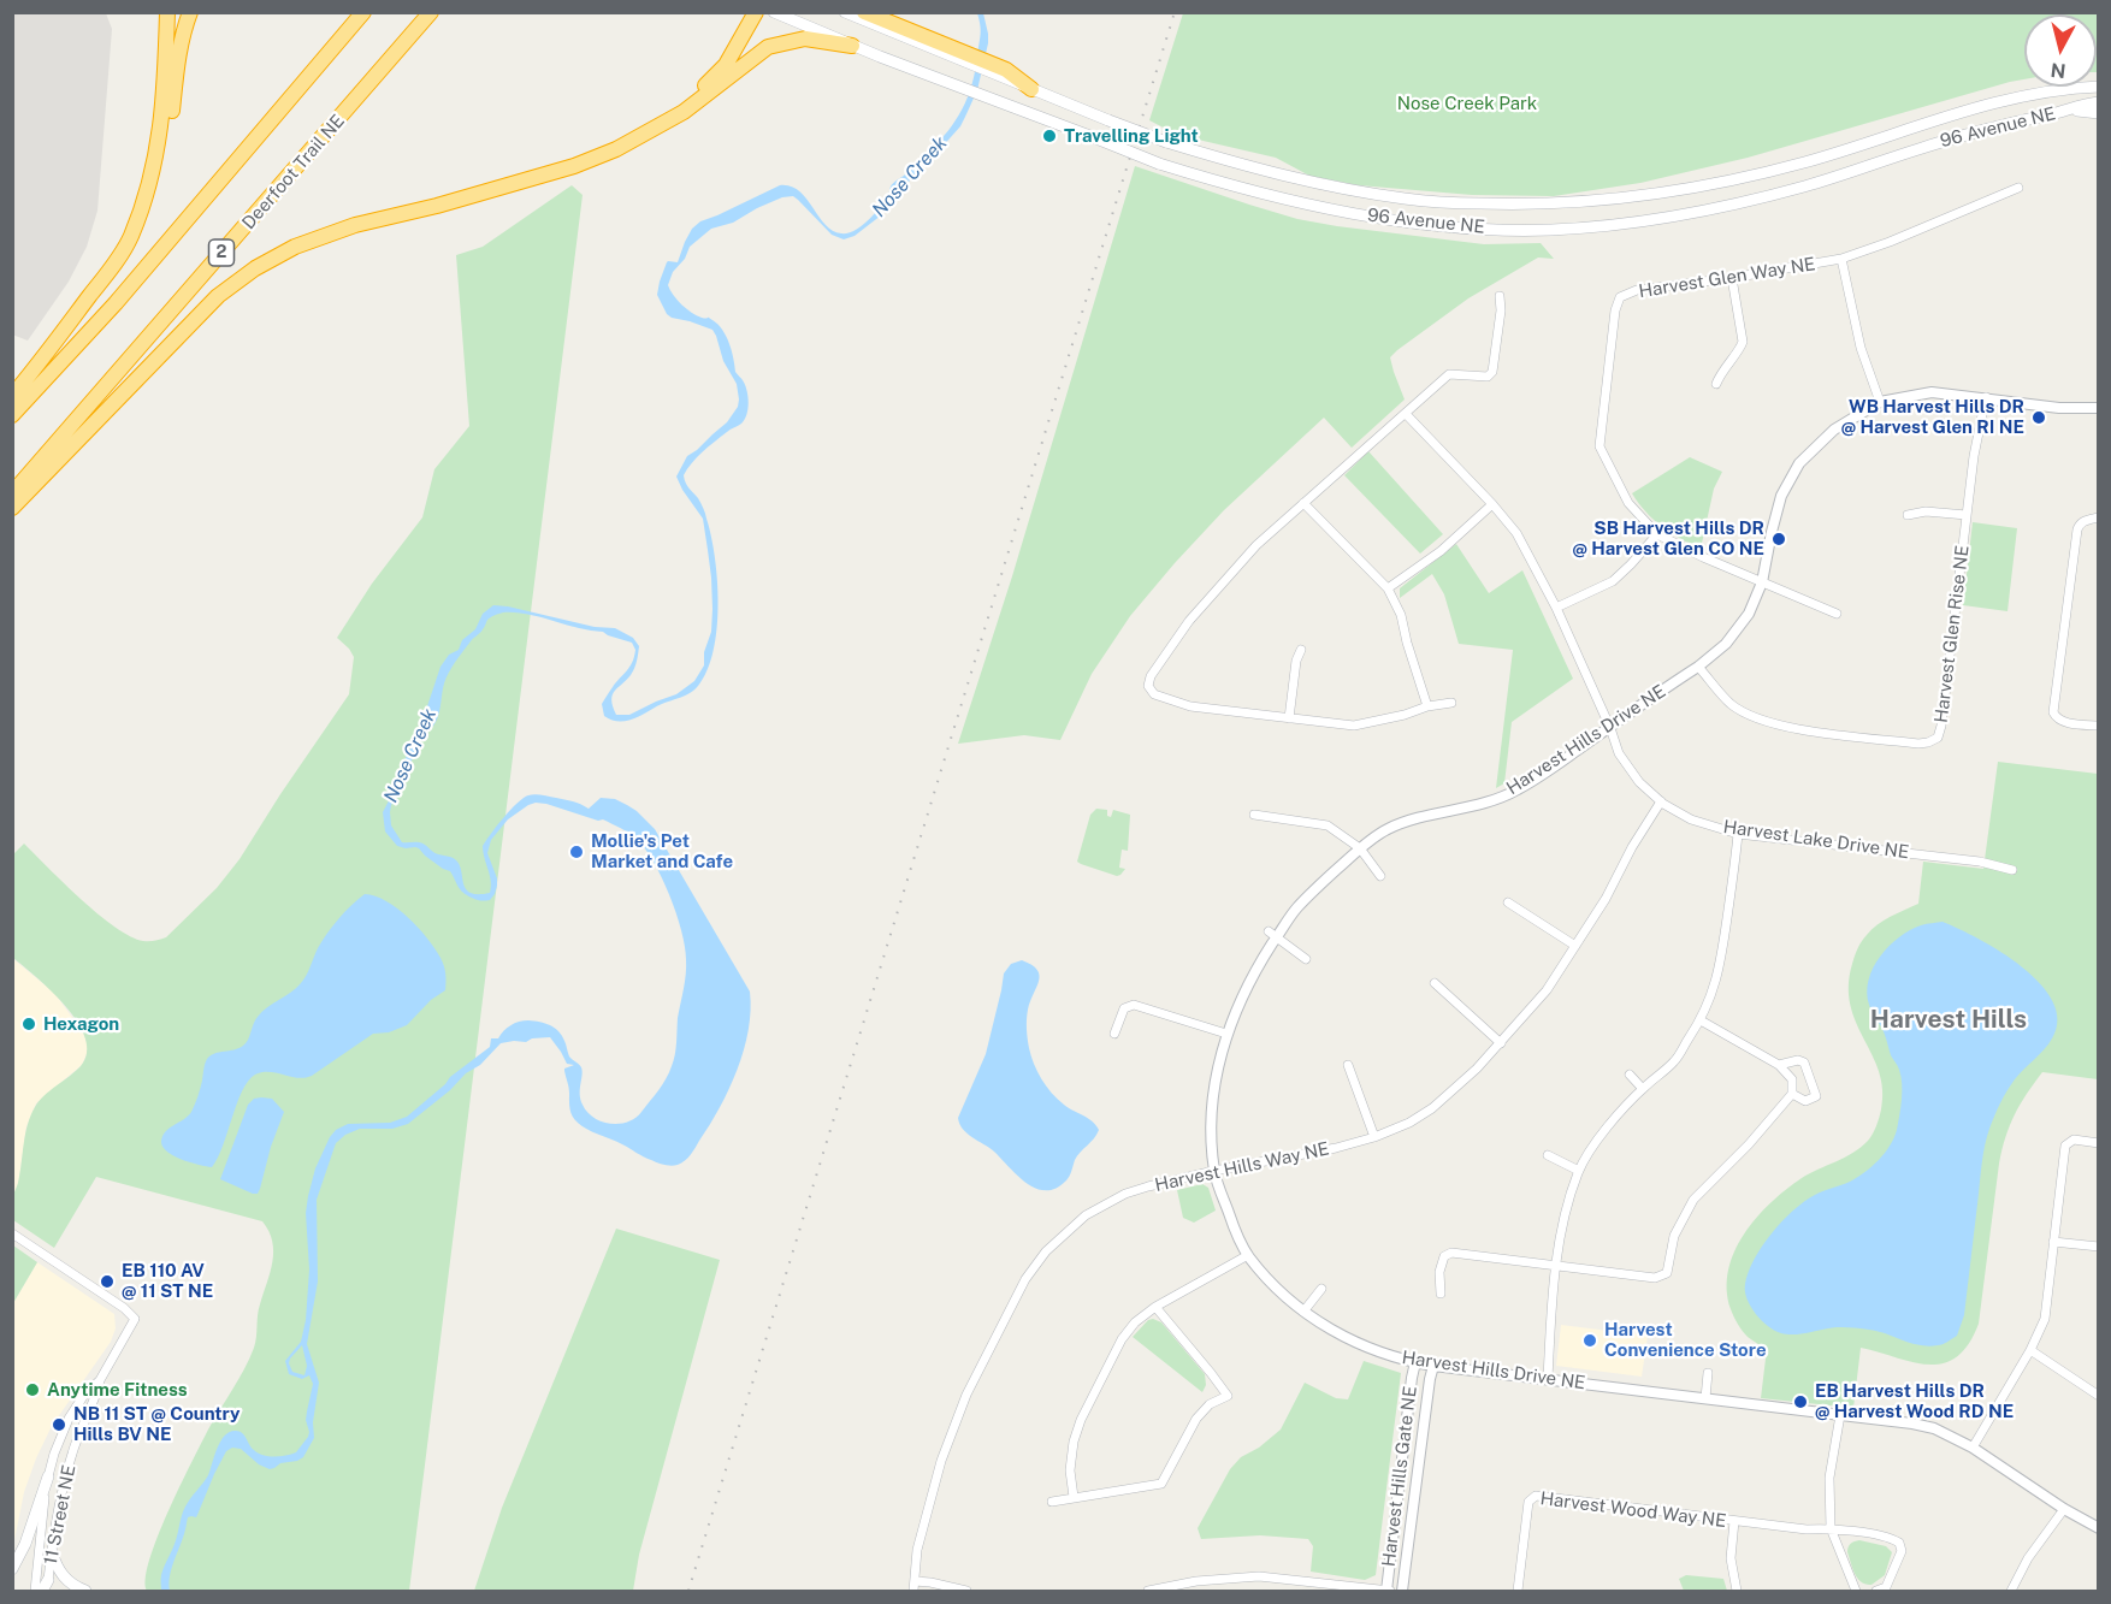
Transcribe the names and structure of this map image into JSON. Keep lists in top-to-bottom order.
{
  "streets": {
    "highway": ["Deerfoot Trail NE", "2"],
    "main road": ["96 Avenue NE"],
    "street": [
      "Harvest Glen Way NE",
      "Harvest Glen Rise NE",
      "Harvest Hills Drive NE",
      "Harvest Lake Drive NE",
      "Harvest Hills Way NE",
      "Harvest Hills Gate NE",
      "Harvest Wood Way NE",
      "11 Street NE"
    ]
  },
  "crossings": [
    ["Harvest Glen Way NE", "Harvest Hills Drive NE"],
    ["Harvest Glen Rise NE", "Harvest Hills Drive NE"],
    ["Harvest Hills Drive NE", "Harvest Lake Drive NE"],
    ["Harvest Hills Drive NE", "Harvest Hills Way NE"],
    ["Harvest Hills Drive NE", "Harvest Hills Gate NE"],
    ["Harvest Lake Drive NE", "Harvest Hills Way NE"]
  ],
  "districts": ["Harvest Hills"],
  "water": ["Nose Creek"],
  "parks": ["Nose Creek Park"],
  "places": [
    "Travelling Light",
    "WB Harvest Hills DR @ Harvest Glen RI NE",
    "SB Harvest Hills DR @ Harvest Glen CO NE",
    "Mollie's Pet Market and Cafe",
    "Hexagon",
    "EB 110 AV @ 11 ST NE",
    "Harvest Convenience Store",
    "Anytime Fitness",
    "EB Harvest Hills DR @ Harvest Wood RD NE",
    "NB 11 ST @ Country Hills BV NE"
  ],
  "north": "bottom"
}
